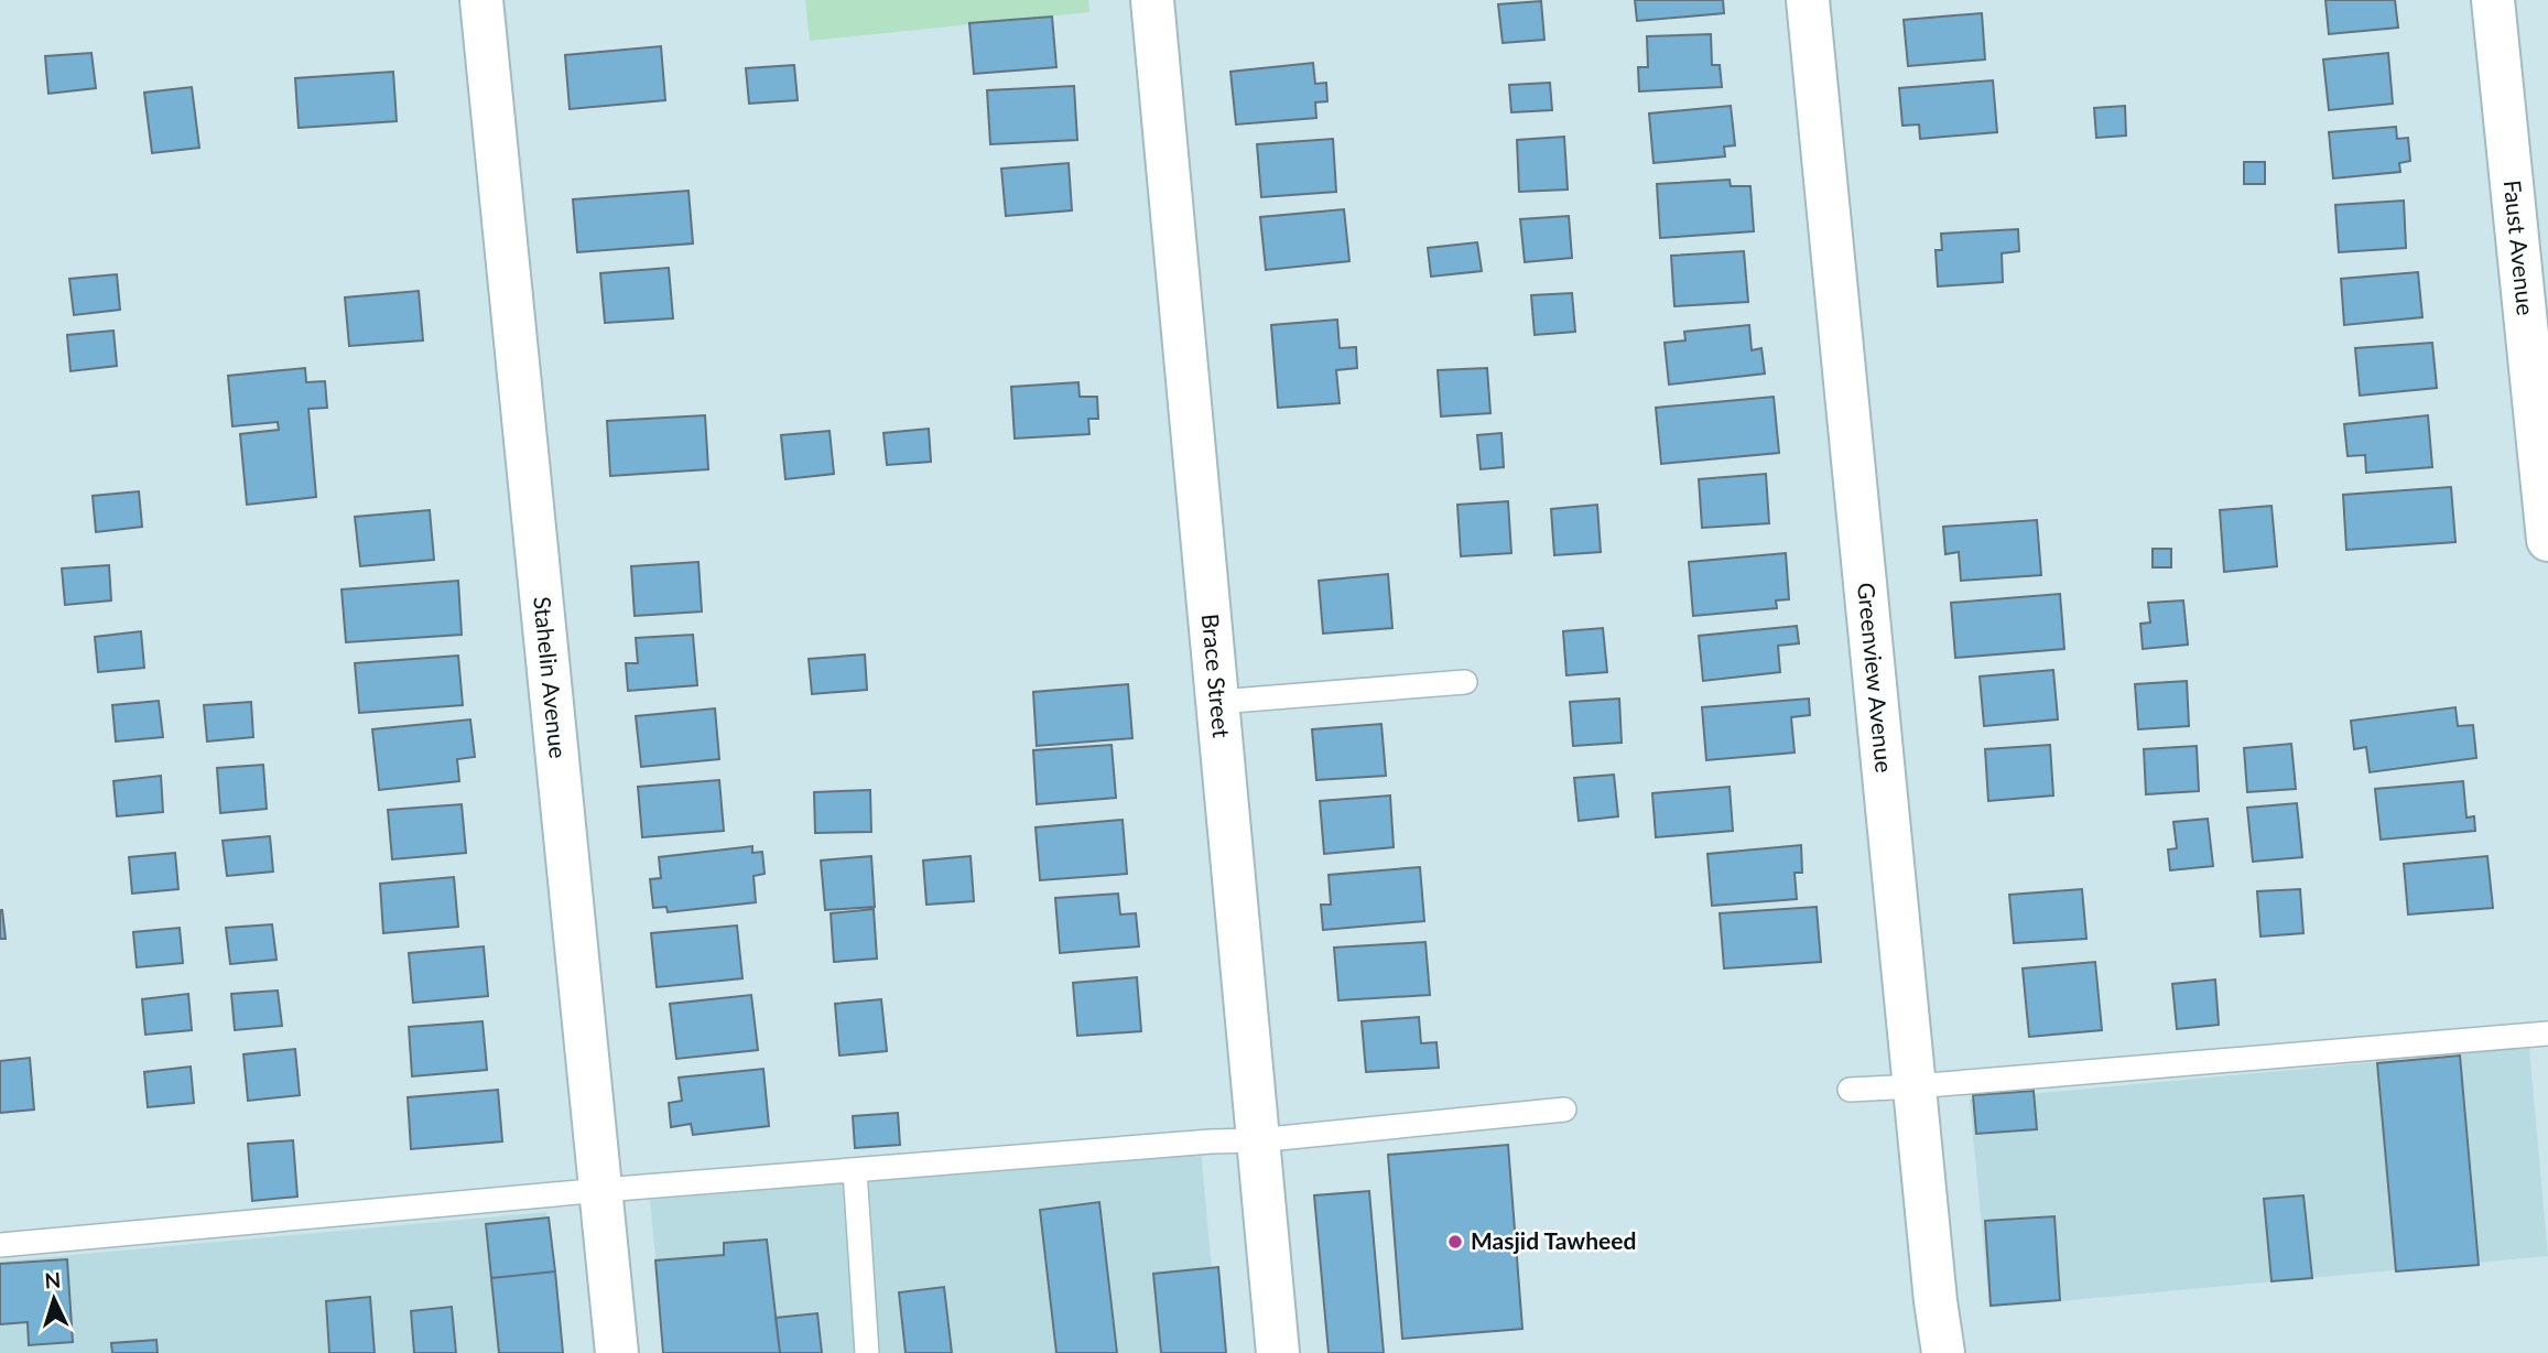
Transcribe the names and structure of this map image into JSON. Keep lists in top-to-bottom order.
{
  "streets": {
    "street": [
      "Faust Avenue",
      "Stahelin Avenue",
      "Brace Street",
      "Greenview Avenue"
    ]
  },
  "places": ["Masjid Tawheed"],
  "north": "top"
}
